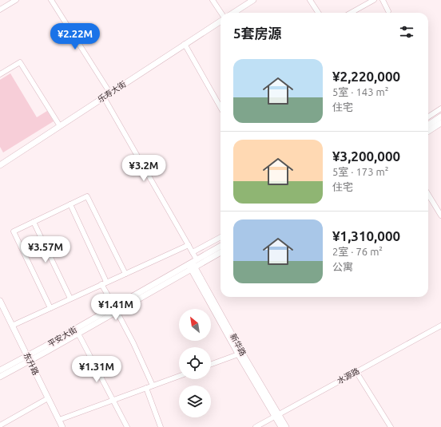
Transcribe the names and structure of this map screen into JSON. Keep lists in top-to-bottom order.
{
  "streets": {
    "main road": [
      "乐寿大街",
      "平安大街",
      "新华路",
      "东升路"
    ],
    "street": ["水源路"]
  },
  "crossings": [
    ["平安大街", "新华路"],
    ["平安大街", "东升路"],
    ["新华路", "水源路"]
  ],
  "north": "top left",
  "page": {
    "heading": "5套房源",
    "price": [
      "¥2.22M",
      "¥3.2M",
      "¥3.57M",
      "¥1.41M",
      "¥1.31M"
    ],
    "list": [
      {
        "name": "¥2,220,000",
        "note": "5室 · 143 m² · 住宅"
      },
      {
        "name": "¥3,200,000",
        "note": "5室 · 173 m² · 住宅"
      },
      {
        "name": "¥1,310,000",
        "note": "2室 · 76 m² · 公寓"
      }
    ]
  }
}
